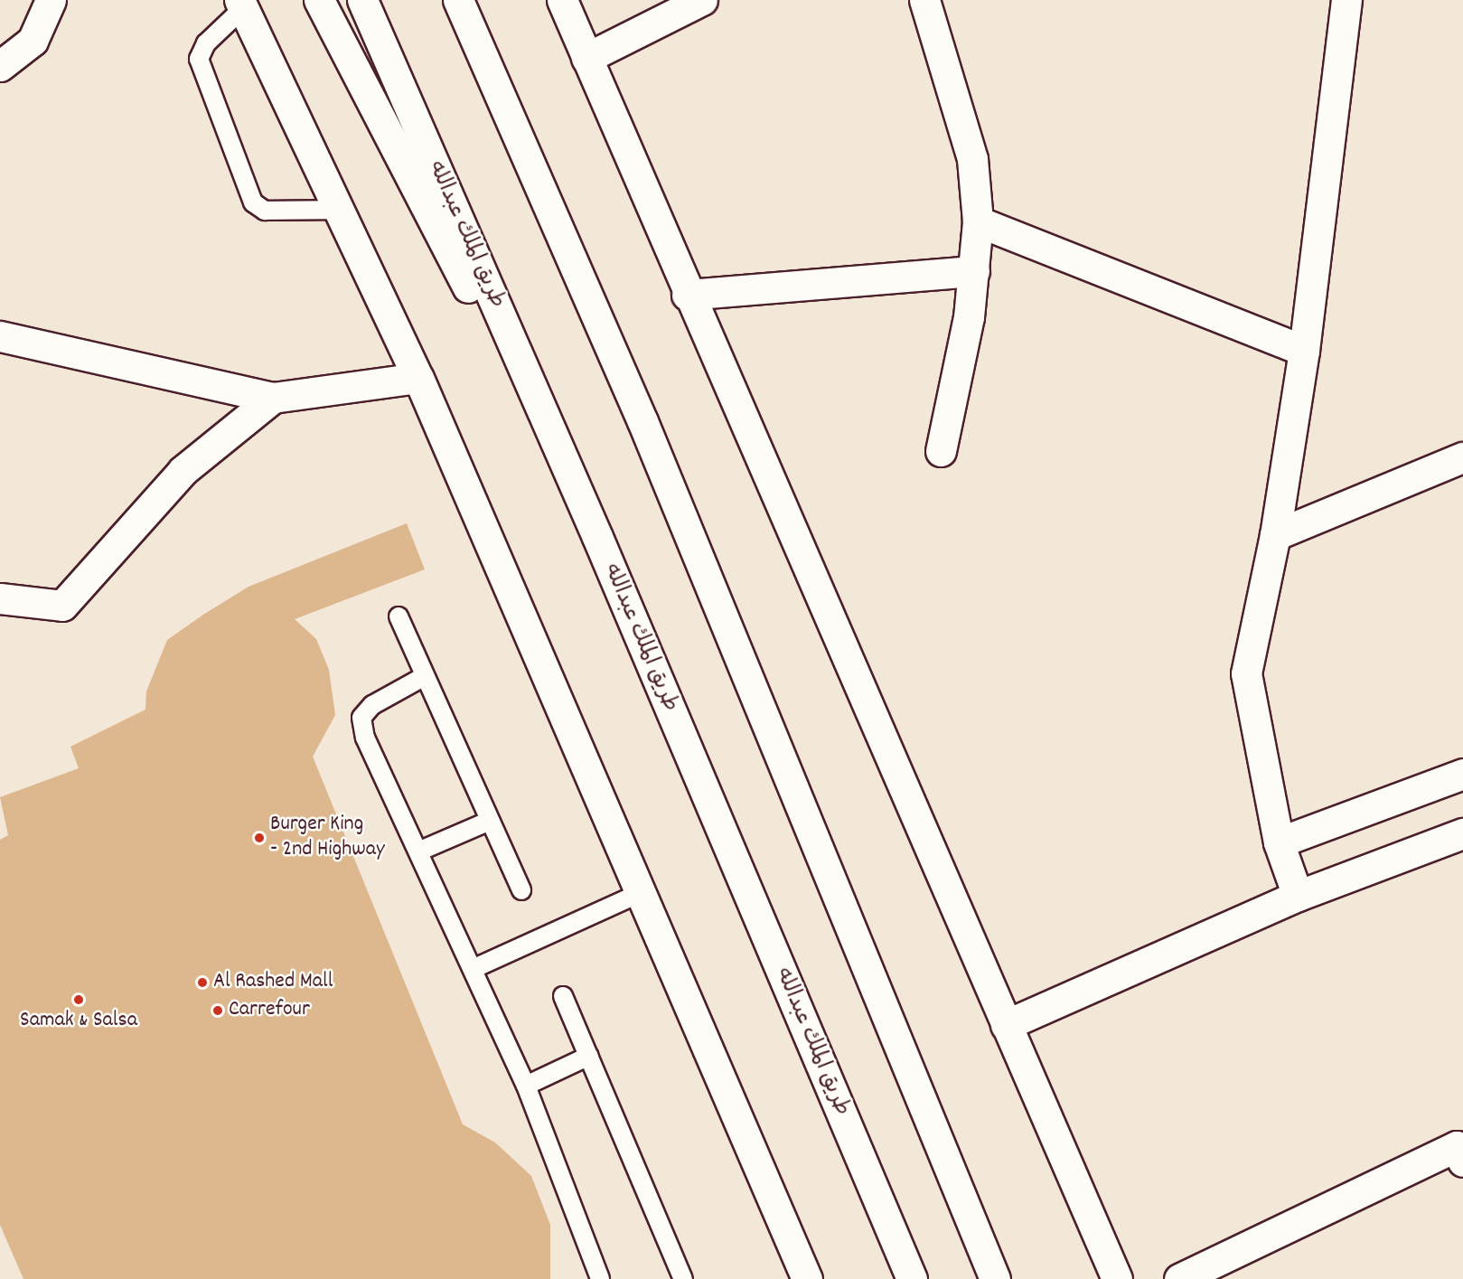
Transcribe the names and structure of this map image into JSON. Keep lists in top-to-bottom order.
{
  "streets": {
    "main road": ["طريق الملك عبدالله"]
  },
  "places": [
    "Burger King - 2nd Highway",
    "Al Rashed Mall",
    "Samak & Salsa",
    "Carrefour"
  ]
}
